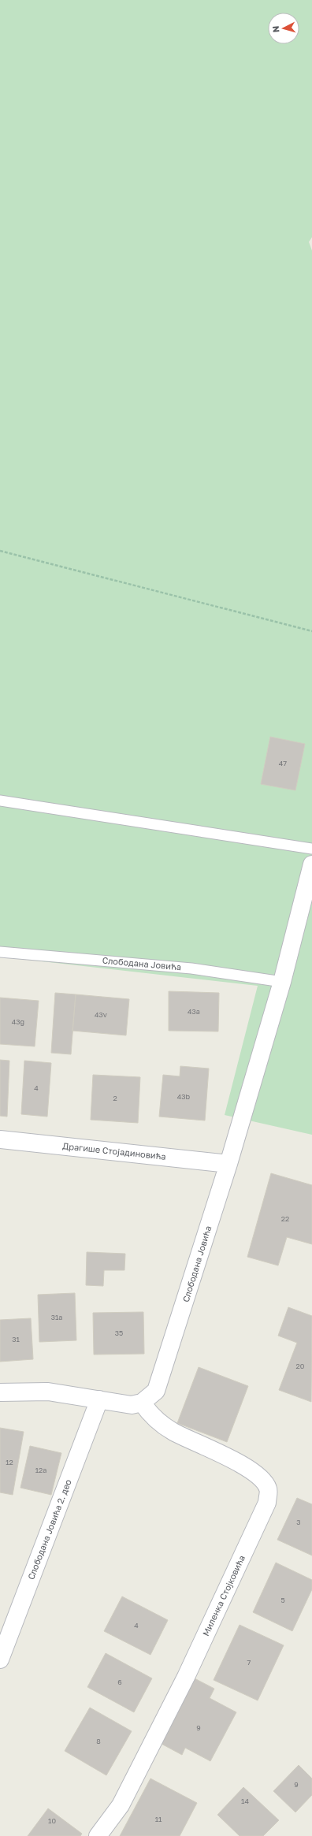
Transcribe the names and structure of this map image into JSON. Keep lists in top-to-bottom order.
{
  "streets": {
    "street": [
      "Слободана Јовића",
      "Драгише Стојадиновића",
      "Слободана Јовића 2. део",
      "Миленка Стојковића"
    ]
  },
  "crossings": [
    ["Слободана Јовића", "Драгише Стојадиновића"],
    ["Слободана Јовића", "Миленка Стојковића"]
  ],
  "house_numbers": [
    "47",
    "43a",
    "43v",
    "43g",
    "4",
    "43b",
    "2",
    "22",
    "31a",
    "35",
    "31",
    "20",
    "12",
    "12a",
    "3",
    "5",
    "4",
    "7",
    "6",
    "9",
    "8",
    "9",
    "14",
    "11",
    "10"
  ],
  "north": "left"
}
